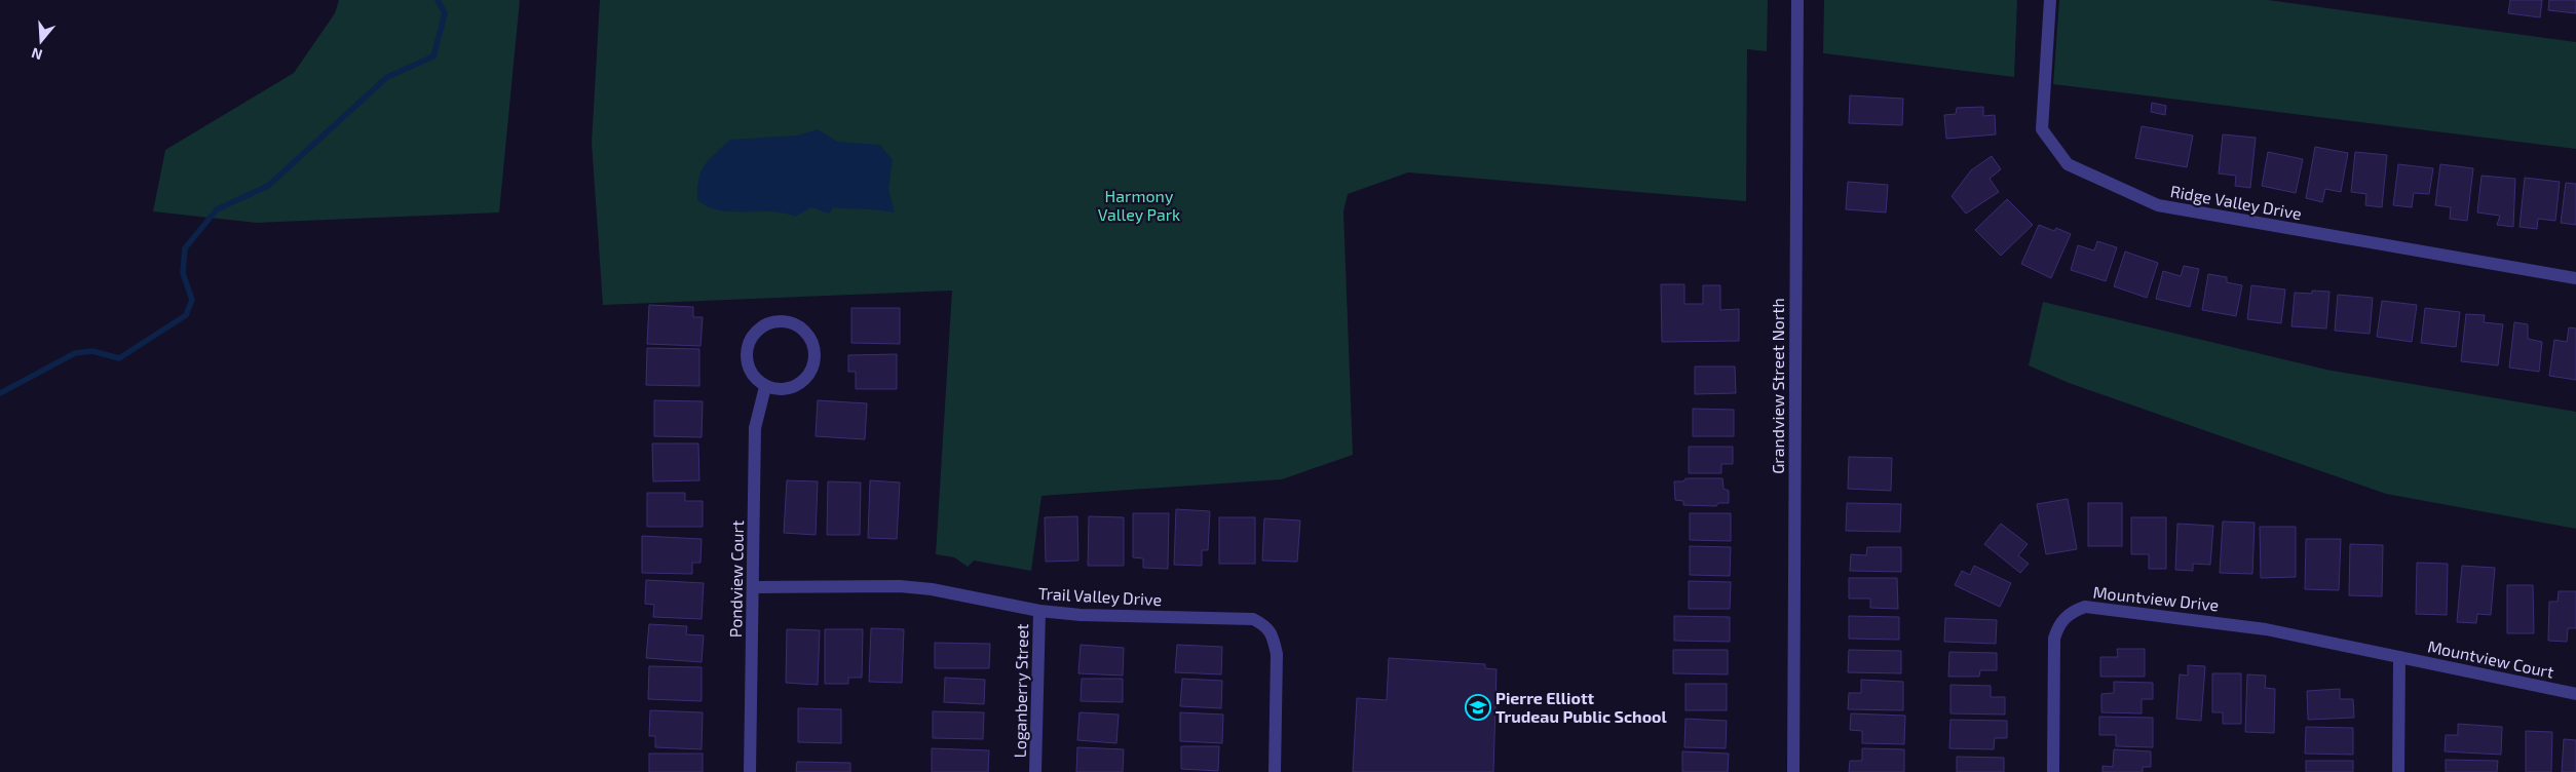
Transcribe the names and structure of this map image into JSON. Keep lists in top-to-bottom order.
{
  "streets": {
    "street": [
      "Ridge Valley Drive",
      "Grandview Street North",
      "Pondview Court",
      "Trail Valley Drive",
      "Mountview Drive",
      "Mountview Court",
      "Loganberry Street"
    ]
  },
  "crossings": [
    ["Pondview Court", "Trail Valley Drive"],
    ["Trail Valley Drive", "Loganberry Street"],
    ["Mountview Drive", "Mountview Court"]
  ],
  "parks": ["Harmony Valley Park"],
  "places": {
    "school or university": ["Pierre Elliott Trudeau Public School"]
  },
  "north": "bottom"
}
